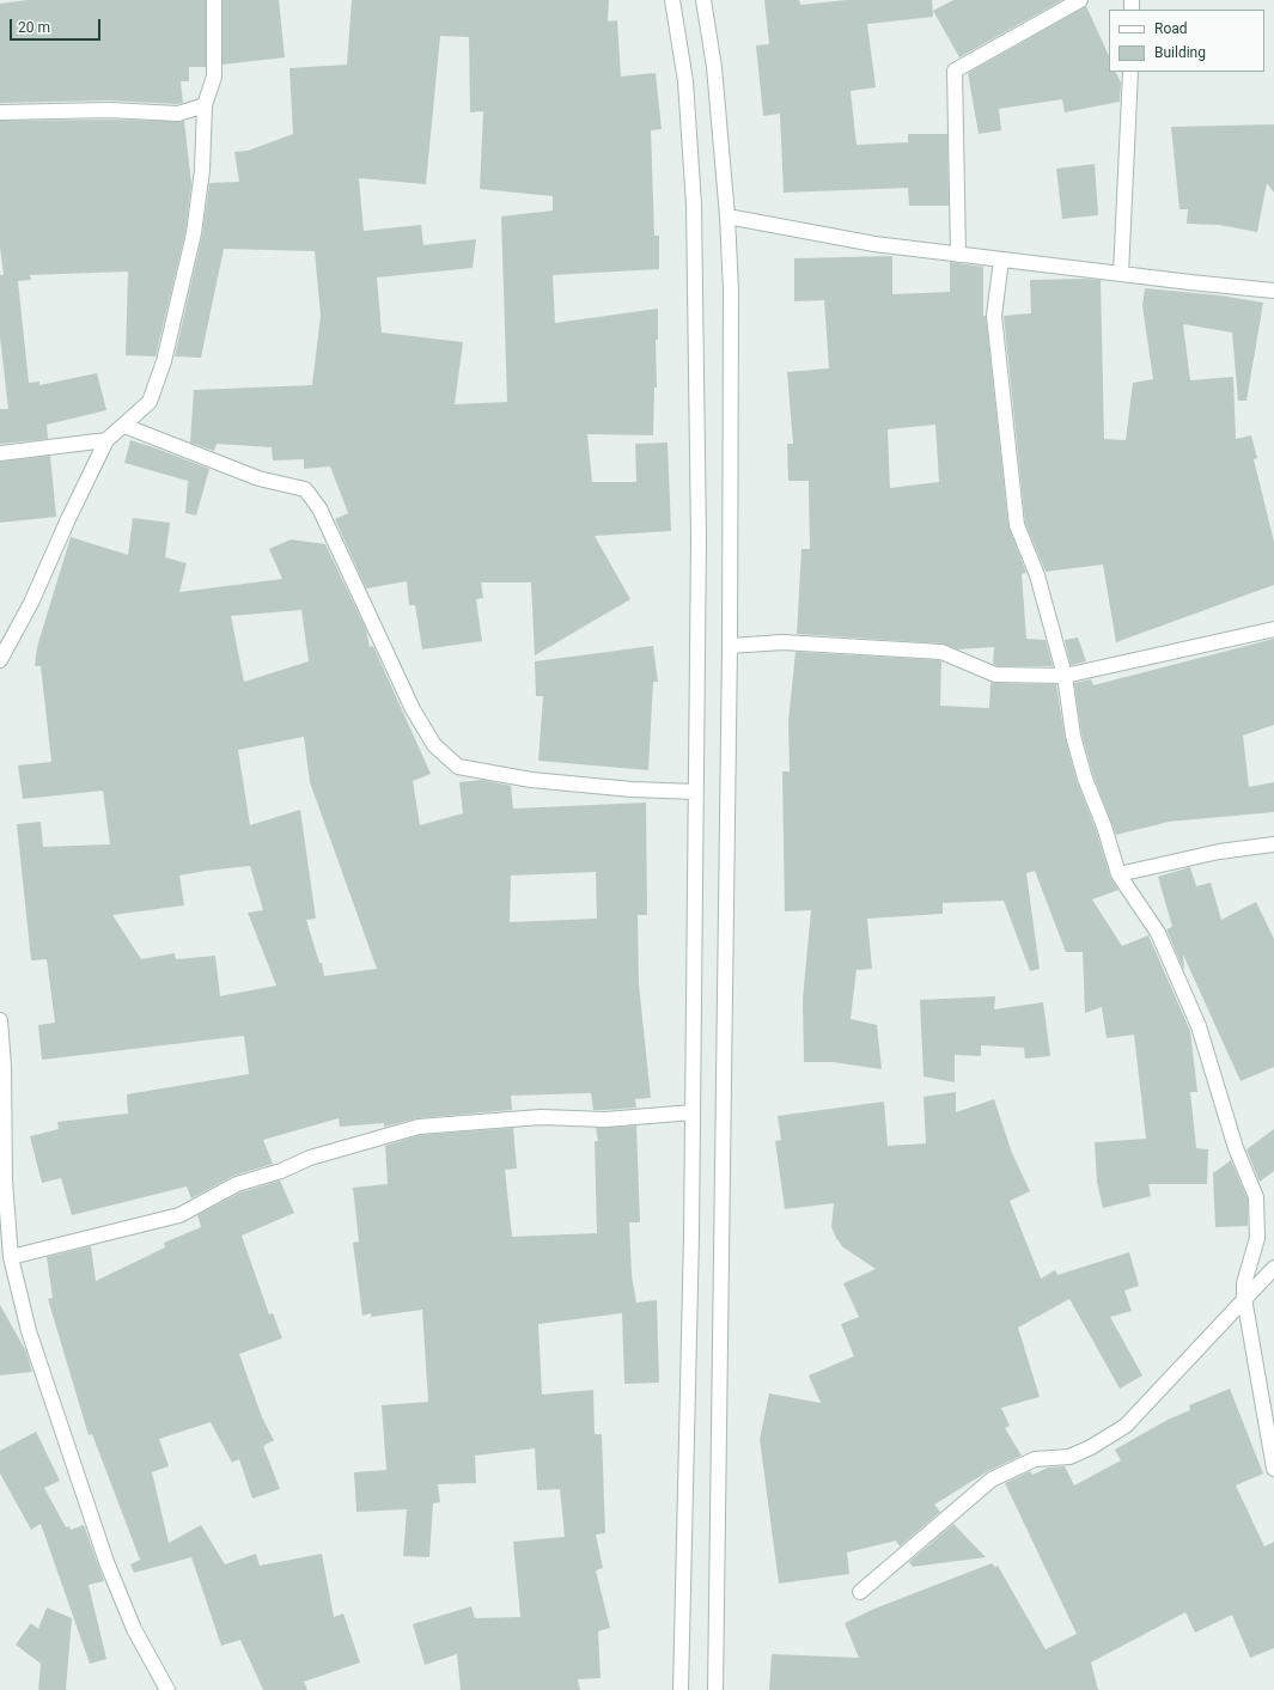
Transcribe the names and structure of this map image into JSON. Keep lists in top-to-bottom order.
{
  "legend": ["Road", "Building"],
  "scale_bar": "20 m"
}
